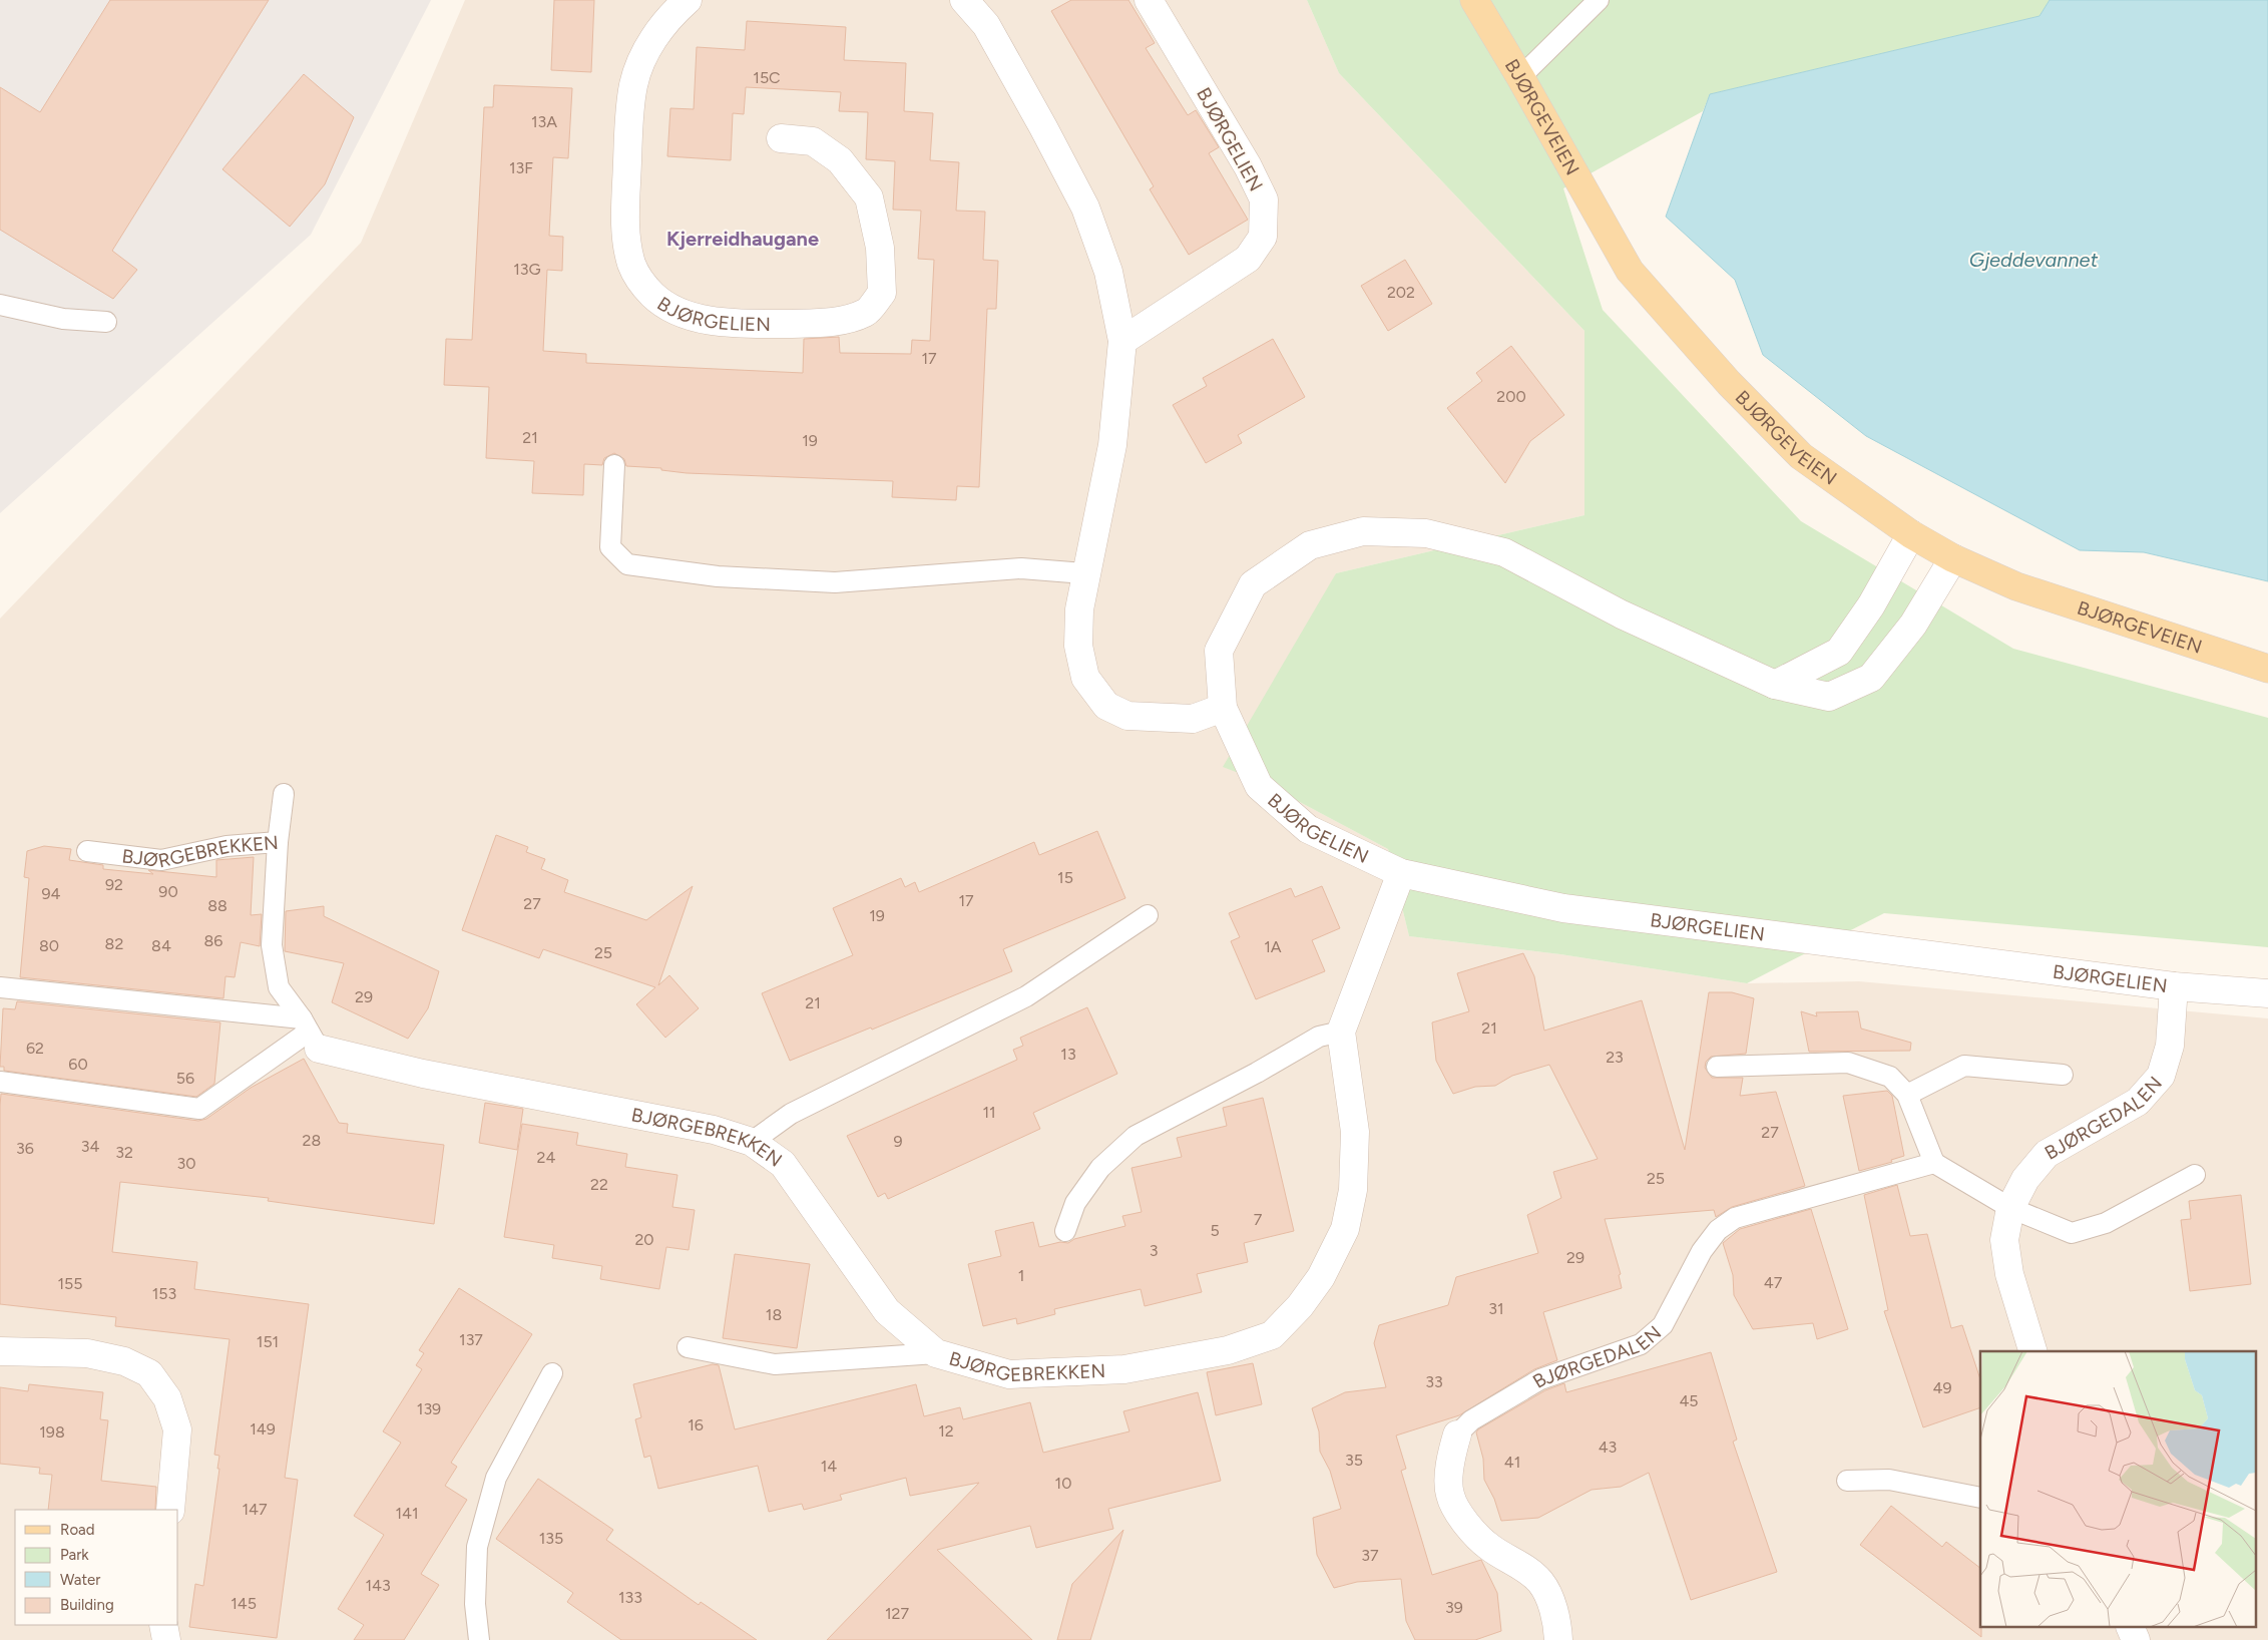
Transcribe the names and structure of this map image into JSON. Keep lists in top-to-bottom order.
{
  "streets": {
    "main road": ["BJØRGEVEIEN"],
    "street": ["BJØRGELIEN", "BJØRGEBREKKEN", "BJØRGEDALEN"]
  },
  "crossings": [
    ["BJØRGEVEIEN", "BJØRGELIEN"],
    ["BJØRGELIEN", "BJØRGEBREKKEN"],
    ["BJØRGELIEN", "BJØRGEDALEN"]
  ],
  "districts": ["Kjerreidhaugane"],
  "water": ["Gjeddevannet"],
  "house_numbers": [
    "15C",
    "13A",
    "13F",
    "13G",
    "202",
    "17",
    "200",
    "21",
    "19",
    "15",
    "92",
    "90",
    "94",
    "17",
    "27",
    "88",
    "19",
    "86",
    "82",
    "80",
    "84",
    "1A",
    "25",
    "29",
    "21",
    "21",
    "62",
    "13",
    "23",
    "60",
    "56",
    "11",
    "27",
    "28",
    "9",
    "34",
    "36",
    "32",
    "24",
    "30",
    "25",
    "22",
    "7",
    "5",
    "20",
    "3",
    "29",
    "1",
    "47",
    "155",
    "153",
    "31",
    "18",
    "137",
    "151",
    "33",
    "49",
    "45",
    "139",
    "16",
    "149",
    "12",
    "198",
    "43",
    "35",
    "41",
    "14",
    "10",
    "147",
    "141",
    "135",
    "37",
    "143",
    "133",
    "145",
    "39",
    "127"
  ],
  "legend": [
    "Road",
    "Park",
    "Water",
    "Building"
  ]
}
